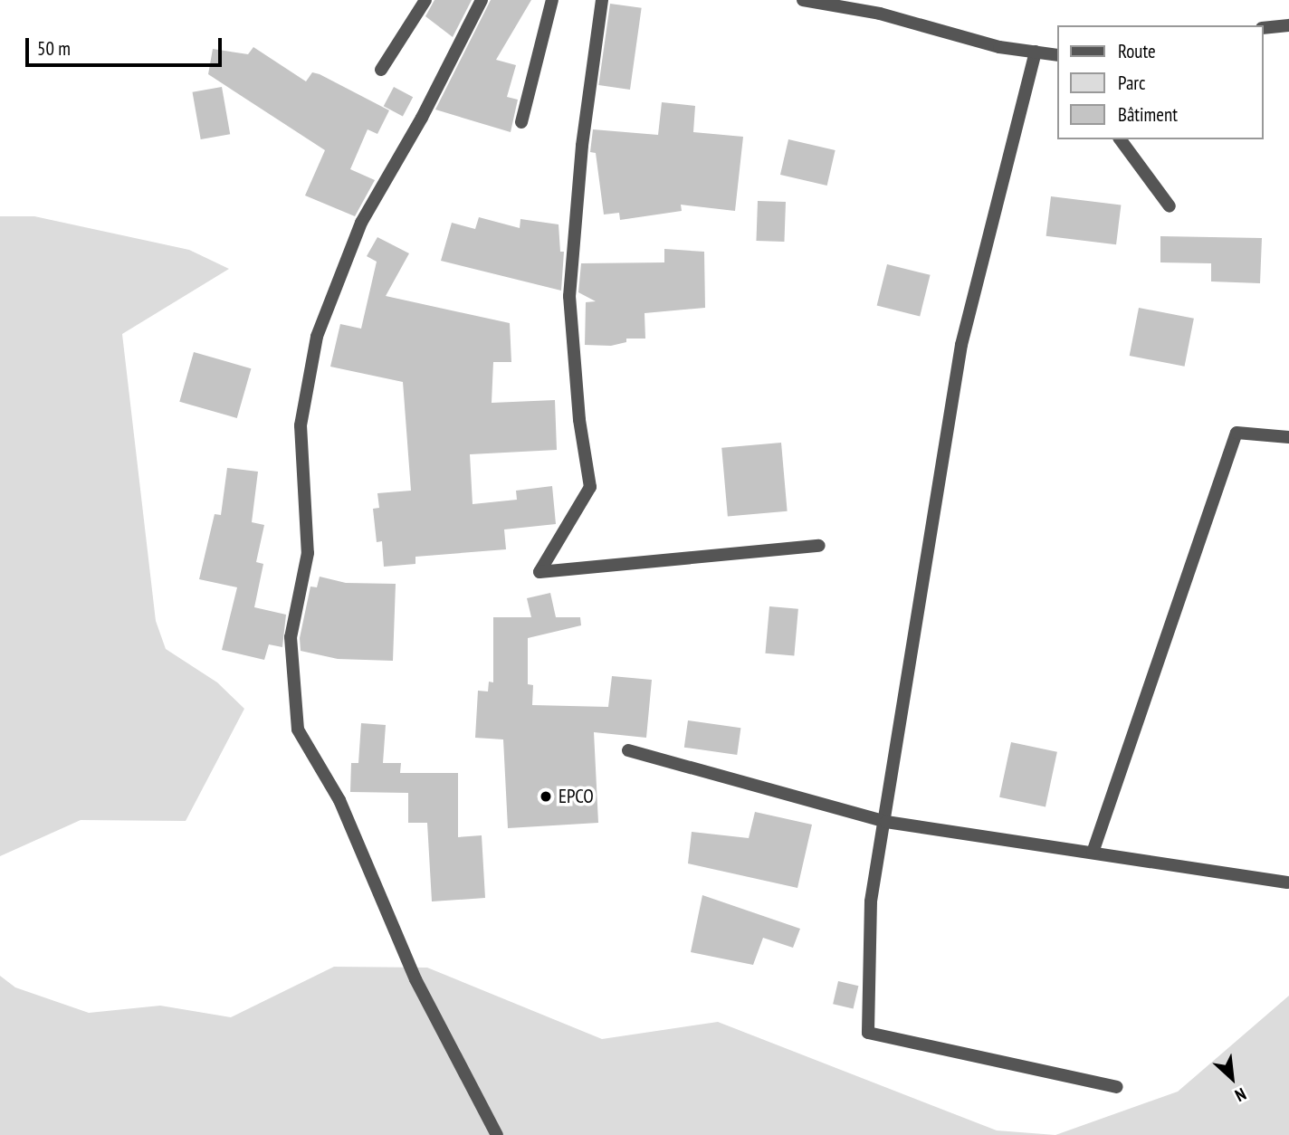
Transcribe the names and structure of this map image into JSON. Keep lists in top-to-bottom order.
{
  "places": ["EPCO"],
  "legend": ["Route", "Parc", "Bâtiment"],
  "scale_bar": "50 m",
  "north": "bottom right"
}
